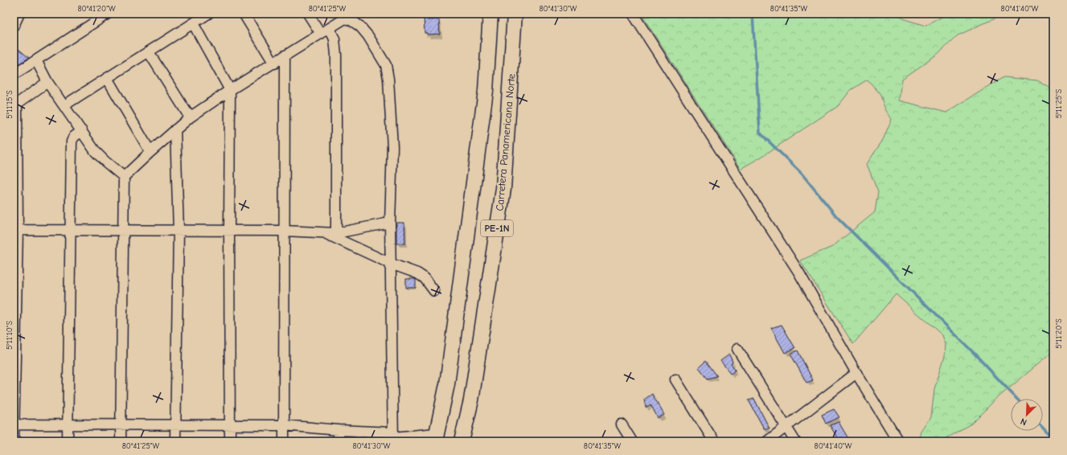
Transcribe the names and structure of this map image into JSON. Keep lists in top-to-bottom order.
{
  "streets": {
    "highway": ["Carretera Panamericana Norte", "PE-1N"]
  },
  "north": "bottom left",
  "coordinates": [
    "80°41'20\"W",
    "80°41'25\"W",
    "80°41'30\"W",
    "80°41'35\"W",
    "80°41'40\"W",
    "5°11'25\"S",
    "5°11'15\"S",
    "5°11'20\"S",
    "5°11'10\"S"
  ]
}
